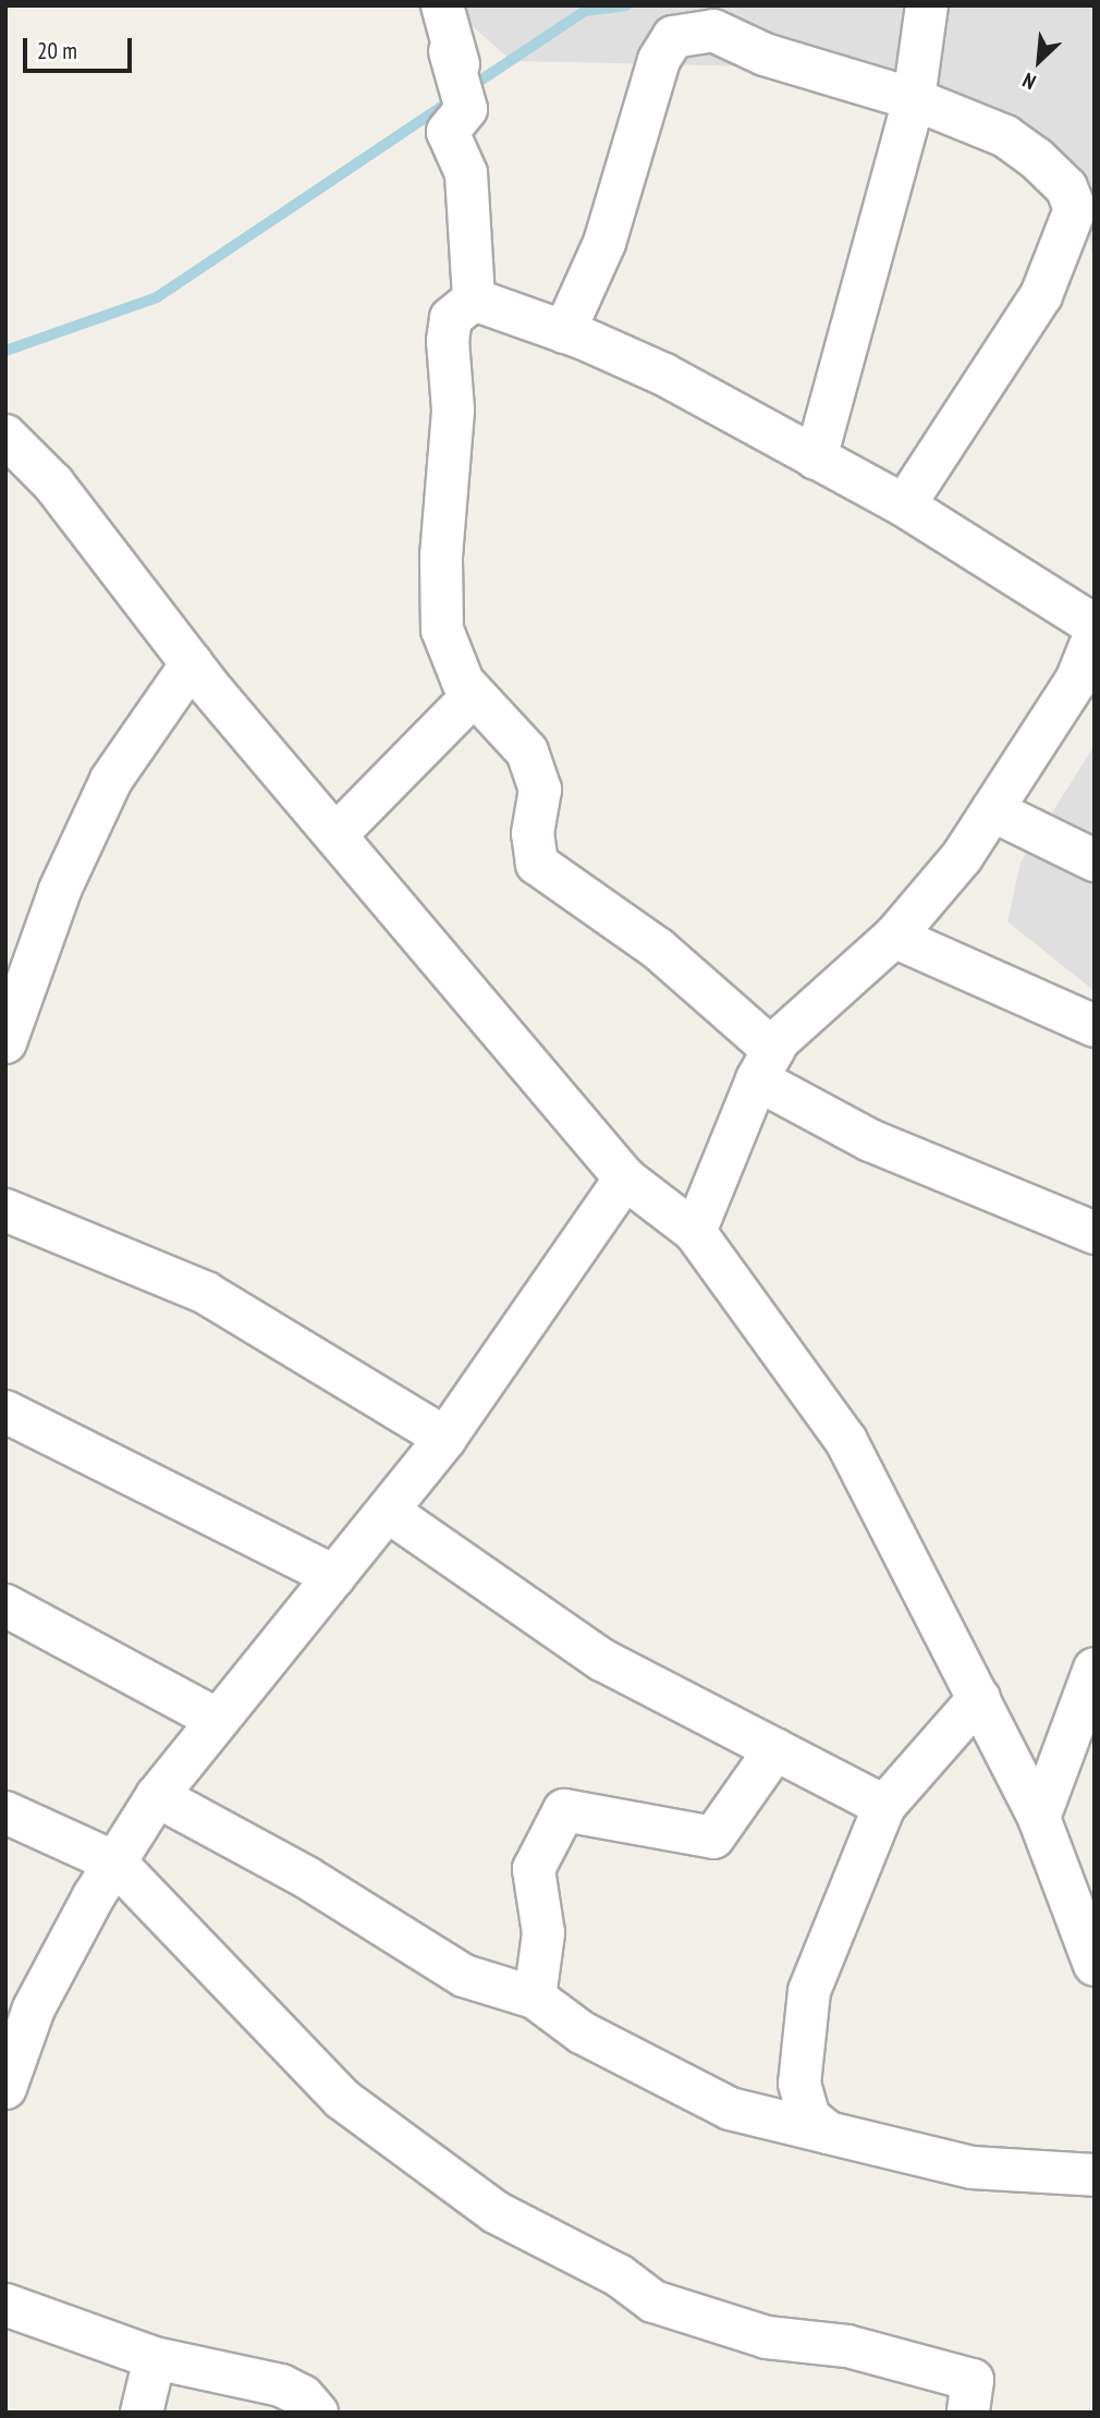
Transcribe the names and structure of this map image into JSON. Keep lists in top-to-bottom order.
{
  "scale_bar": "20 m",
  "north": "bottom left"
}
